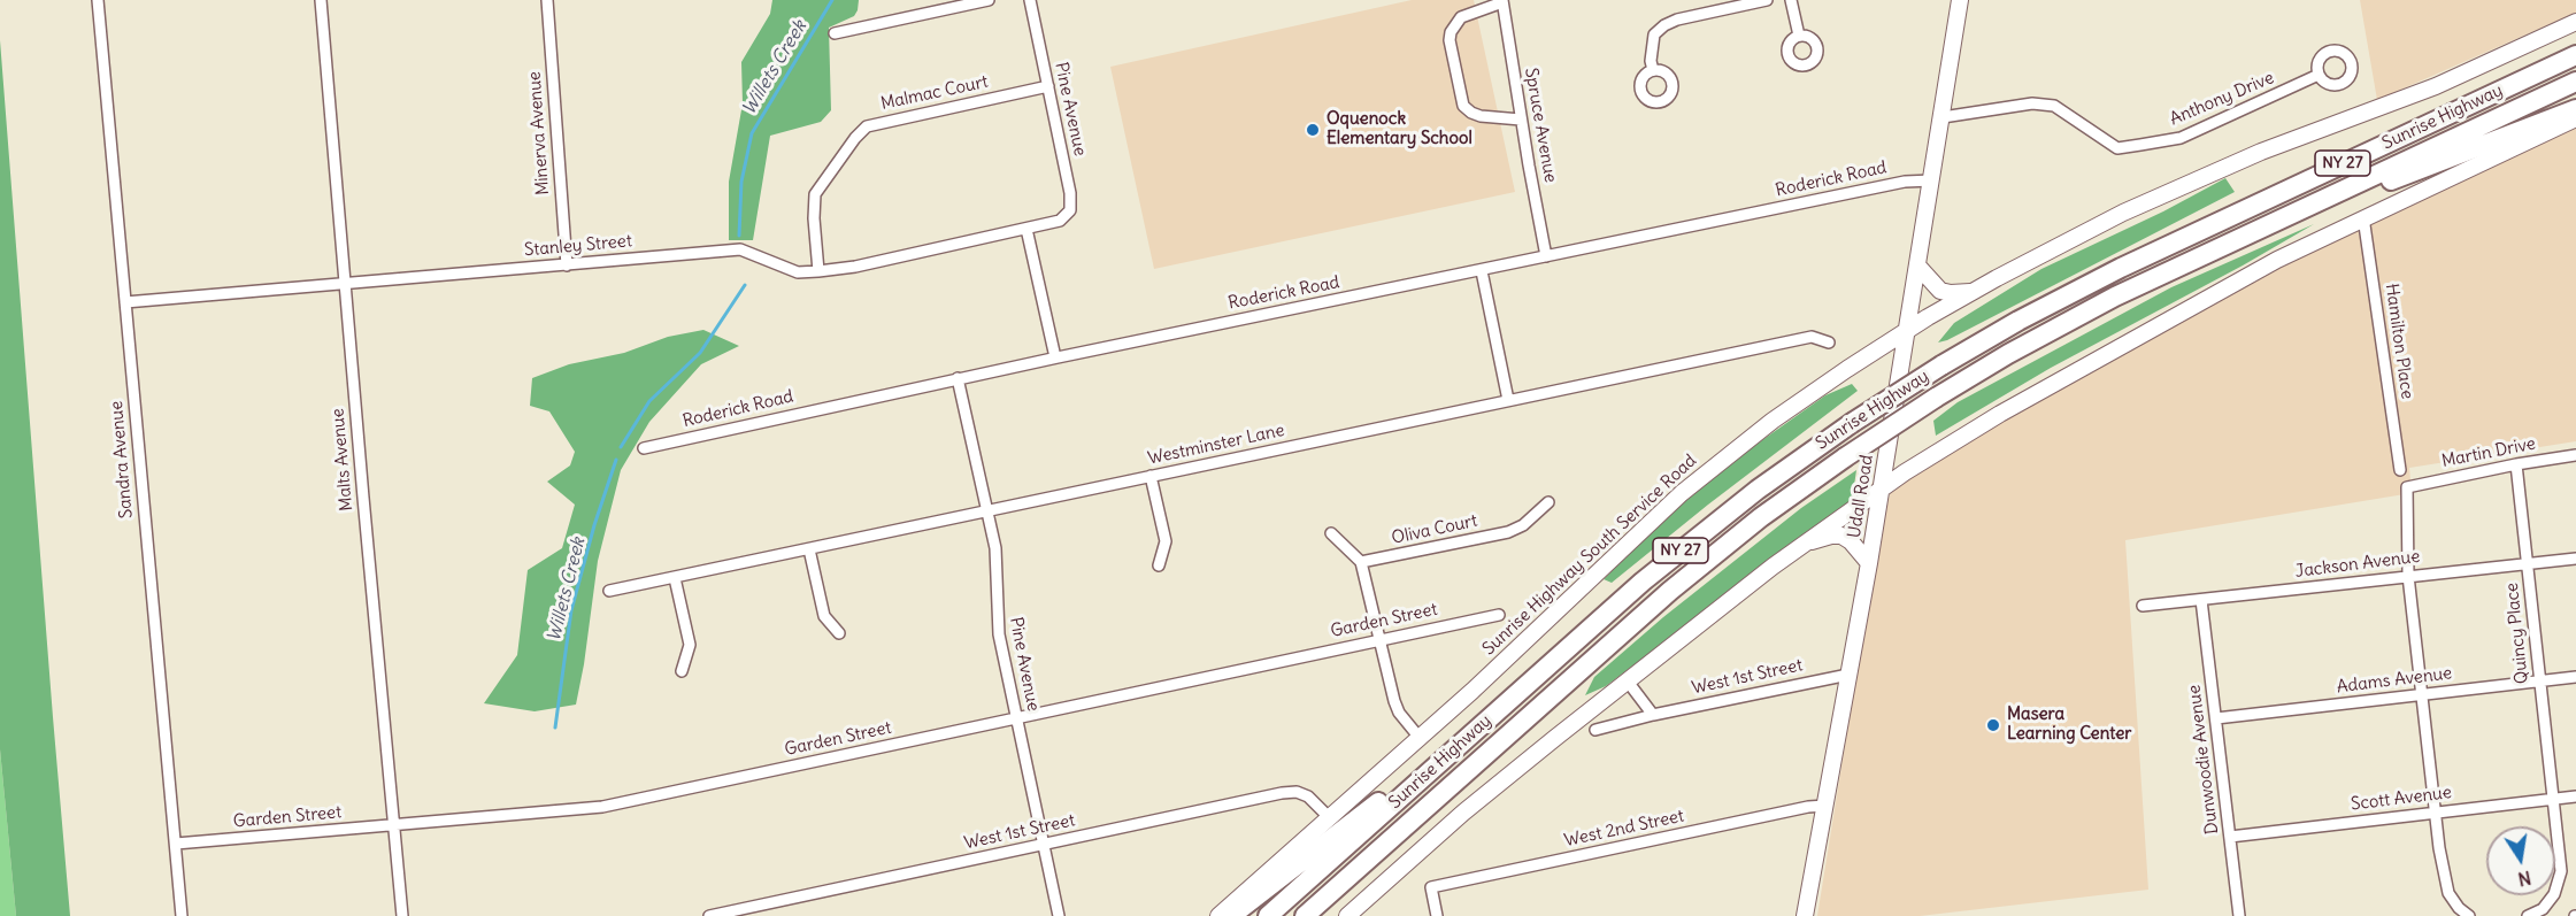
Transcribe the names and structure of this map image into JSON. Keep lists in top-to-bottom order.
{
  "streets": {
    "highway": ["Sunrise Highway", "NY 27"],
    "main road": ["Udall Road", "Sunrise Highway South Service Road"],
    "street": [
      "Malmac Court",
      "Anthony Drive",
      "Pine Avenue",
      "Spruce Avenue",
      "Minerva Avenue",
      "Roderick Road",
      "Stanley Street",
      "Hamilton Place",
      "Westminster Lane",
      "Martin Drive",
      "Sandra Avenue",
      "Malts Avenue",
      "Oliva Court",
      "Jackson Avenue",
      "Garden Street",
      "Quincy Place",
      "West 1st Street",
      "Adams Avenue",
      "Dunwoodie Avenue",
      "Scott Avenue",
      "West 2nd Street"
    ]
  },
  "crossings": [
    ["Malmac Court", "Pine Avenue"],
    ["Malmac Court", "Stanley Street"],
    ["Anthony Drive", "Udall Road"],
    ["Pine Avenue", "Roderick Road"],
    ["Pine Avenue", "Stanley Street"],
    ["Pine Avenue", "Westminster Lane"],
    ["Pine Avenue", "Garden Street"],
    ["Pine Avenue", "West 1st Street"],
    ["Sunrise Highway", "Udall Road"],
    ["Sunrise Highway", "Sunrise Highway South Service Road"],
    ["Sunrise Highway", "West 1st Street"],
    ["Spruce Avenue", "Roderick Road"],
    ["Minerva Avenue", "Stanley Street"],
    ["Roderick Road", "Udall Road"],
    ["Stanley Street", "Sandra Avenue"],
    ["Stanley Street", "Malts Avenue"],
    ["Martin Drive", "Jackson Avenue"],
    ["Martin Drive", "Quincy Place"],
    ["Sandra Avenue", "Garden Street"],
    ["Malts Avenue", "Garden Street"],
    ["Udall Road", "Sunrise Highway South Service Road"],
    ["Udall Road", "West 1st Street"],
    ["Udall Road", "West 2nd Street"],
    ["Jackson Avenue", "Quincy Place"],
    ["Jackson Avenue", "Dunwoodie Avenue"],
    ["Quincy Place", "Adams Avenue"],
    ["Quincy Place", "Scott Avenue"],
    ["Adams Avenue", "Dunwoodie Avenue"],
    ["Dunwoodie Avenue", "Scott Avenue"]
  ],
  "water": ["Willets Creek"],
  "places": ["Oquenock Elementary School", "Masera Learning Center"],
  "north": "bottom"
}
